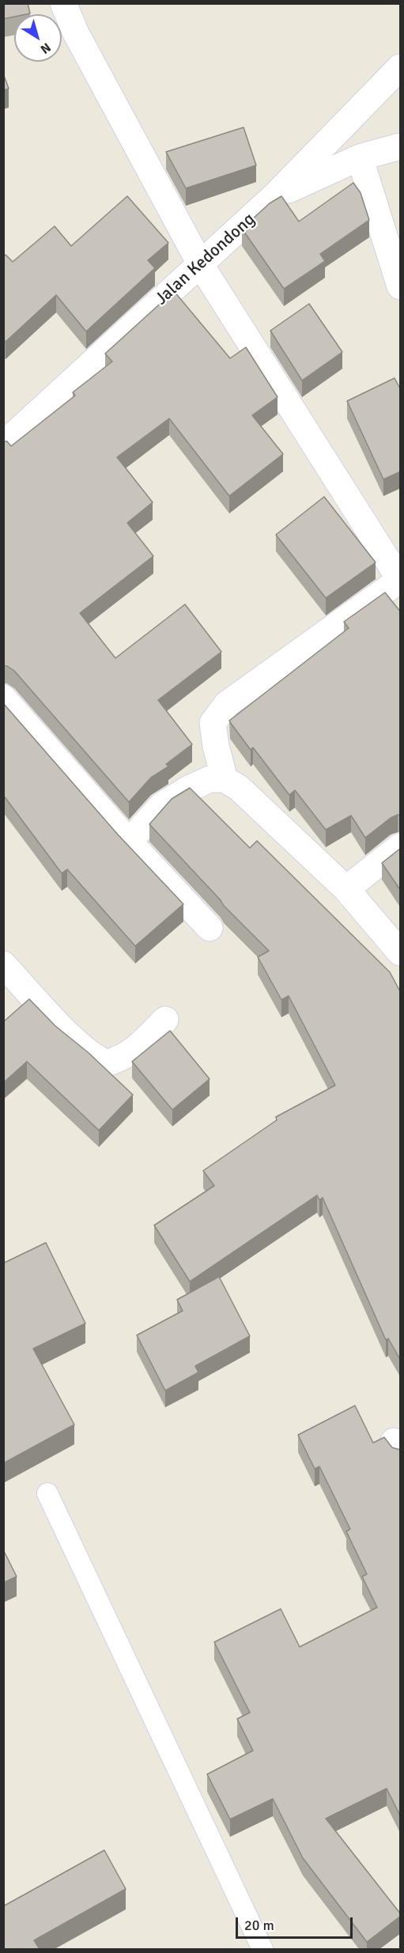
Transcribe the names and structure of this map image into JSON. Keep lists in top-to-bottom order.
{
  "streets": {
    "street": ["Jalan Kedondong"]
  },
  "scale_bar": "20 m",
  "north": "bottom right"
}
